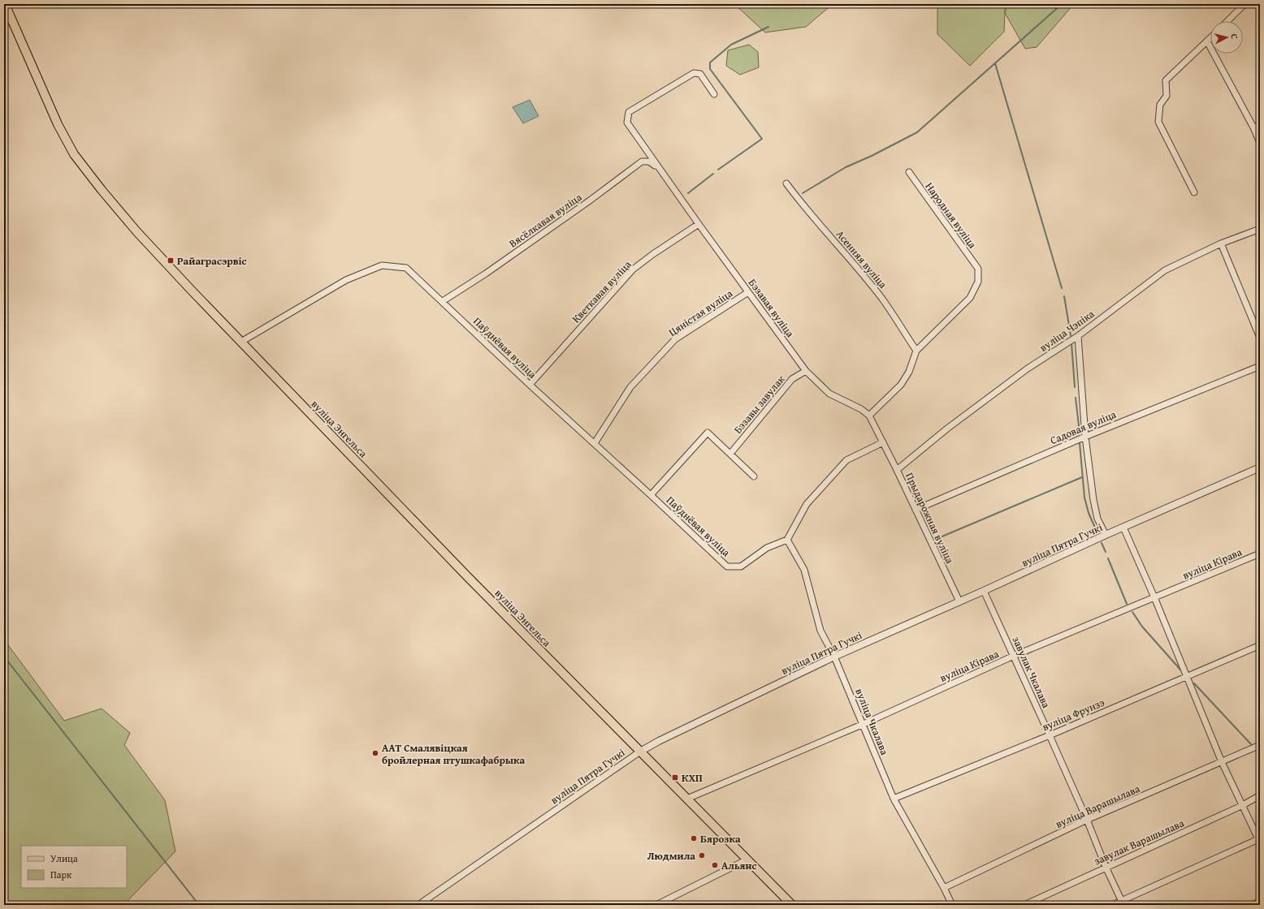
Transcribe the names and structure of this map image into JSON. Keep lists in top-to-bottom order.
{
  "streets": {
    "main road": ["вуліца Энгельса"],
    "street": [
      "Народная вуліца",
      "Вясёлкавая вуліца",
      "Асенняя вуліца",
      "Кветкавая вуліца",
      "Бэзавая вуліца",
      "Цяністая вуліца",
      "вуліца Чэпіка",
      "Паўднёвая вуліца",
      "Бэзавы завулак",
      "Садовая вуліца",
      "Прыдарожная вуліца",
      "вуліца Пятра Гучкі",
      "вуліца Кірава",
      "завулак Чкалава",
      "вуліца Фрунзэ",
      "вуліца Чкалава",
      "вуліца Варашылава",
      "завулак Варашылава"
    ]
  },
  "crossings": [
    ["Народная вуліца", "Асенняя вуліца"],
    ["Вясёлкавая вуліца", "Бэзавая вуліца"],
    ["Вясёлкавая вуліца", "Паўднёвая вуліца"],
    ["Кветкавая вуліца", "Бэзавая вуліца"],
    ["Кветкавая вуліца", "Паўднёвая вуліца"],
    ["Бэзавая вуліца", "Цяністая вуліца"],
    ["Бэзавая вуліца", "Бэзавы завулак"],
    ["Бэзавая вуліца", "Прыдарожная вуліца"],
    ["Цяністая вуліца", "Паўднёвая вуліца"],
    ["вуліца Чэпіка", "Прыдарожная вуліца"],
    ["Паўднёвая вуліца", "вуліца Энгельса"],
    ["Паўднёвая вуліца", "вуліца Чкалава"],
    ["Садовая вуліца", "Прыдарожная вуліца"],
    ["вуліца Энгельса", "вуліца Пятра Гучкі"],
    ["вуліца Энгельса", "вуліца Кірава"],
    ["Прыдарожная вуліца", "вуліца Пятра Гучкі"],
    ["вуліца Пятра Гучкі", "завулак Чкалава"],
    ["вуліца Пятра Гучкі", "вуліца Чкалава"],
    ["вуліца Кірава", "завулак Чкалава"],
    ["вуліца Кірава", "вуліца Чкалава"],
    ["завулак Чкалава", "вуліца Фрунзэ"],
    ["завулак Чкалава", "вуліца Варашылава"],
    ["завулак Чкалава", "завулак Варашылава"],
    ["вуліца Фрунзэ", "вуліца Чкалава"],
    ["вуліца Чкалава", "вуліца Варашылава"]
  ],
  "places": {
    "transit": ["Райаграсэрвіс", "КХП"],
    "other": [
      "ААТ Смалявіцкая бройлерная птушкафабрыка",
      "Бярозка",
      "Людмила",
      "Альянс"
    ]
  },
  "legend": ["Улица", "Парк"],
  "north": "right"
}
